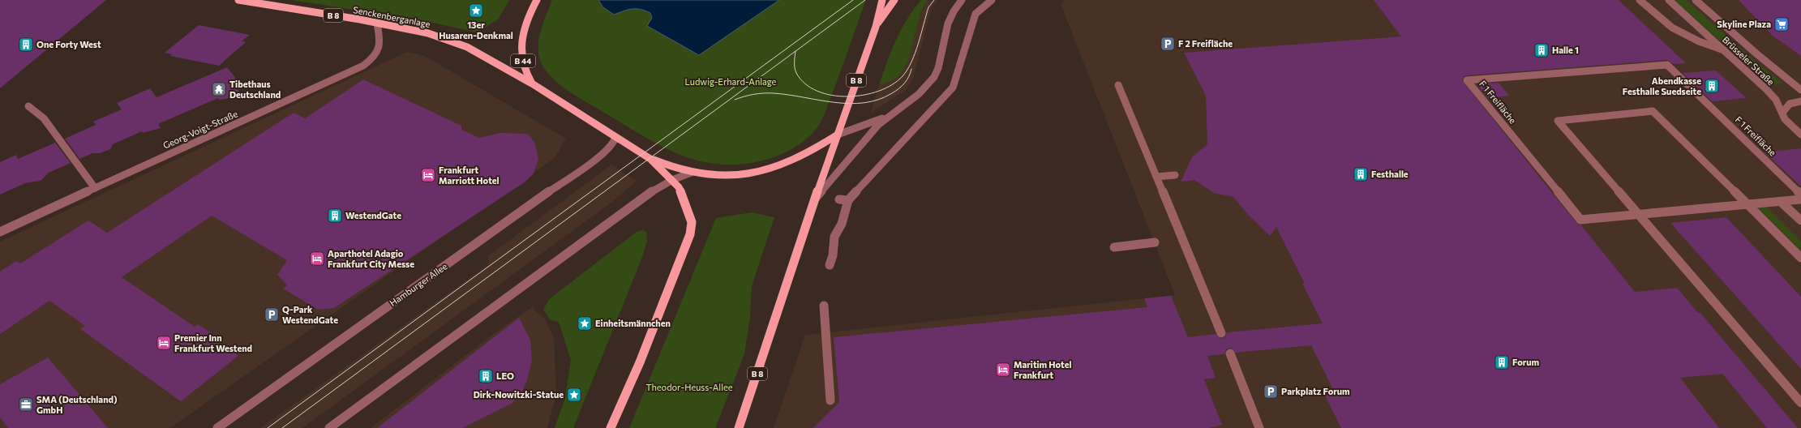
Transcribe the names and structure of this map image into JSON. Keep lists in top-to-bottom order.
{
  "streets": {
    "main road": ["B 8", "Senckenberganlage", "B 44"],
    "street": [
      "Brüsseler Straße",
      "F 1 Freifläche",
      "Georg-Voigt-Straße",
      "Hamburger Allee"
    ]
  },
  "crossings": [
    ["B 8", "Senckenberganlage"],
    ["B 8", "B 44"],
    ["B 8", "Hamburger Allee"],
    ["Senckenberganlage", "B 44"],
    ["Senckenberganlage", "Georg-Voigt-Straße"]
  ],
  "parks": ["Ludwig-Erhard-Anlage", "Theodor-Heuss-Allee"],
  "places": {
    "place": ["13er Husaren-Denkmal", "Einheitsmännchen", "Dirk-Nowitzki-Statue"],
    "supermarket": ["Skyline Plaza"],
    "parking": ["F 2 Freifläche", "Q-Park WestendGate", "Parkplatz Forum"],
    "building": [
      "One Forty West",
      "Halle 1",
      "Abendkasse Festhalle Suedseite",
      "Festhalle",
      "WestendGate",
      "Forum",
      "LEO"
    ],
    "temple": ["Tibethaus Deutschland"],
    "hotel": [
      "Frankfurt Marriott Hotel",
      "Aparthotel Adagio Frankfurt City Messe",
      "Premier Inn Frankfurt Westend",
      "Maritim Hotel Frankfurt"
    ],
    "office": ["SMA (Deutschland) GmbH"]
  }
}
